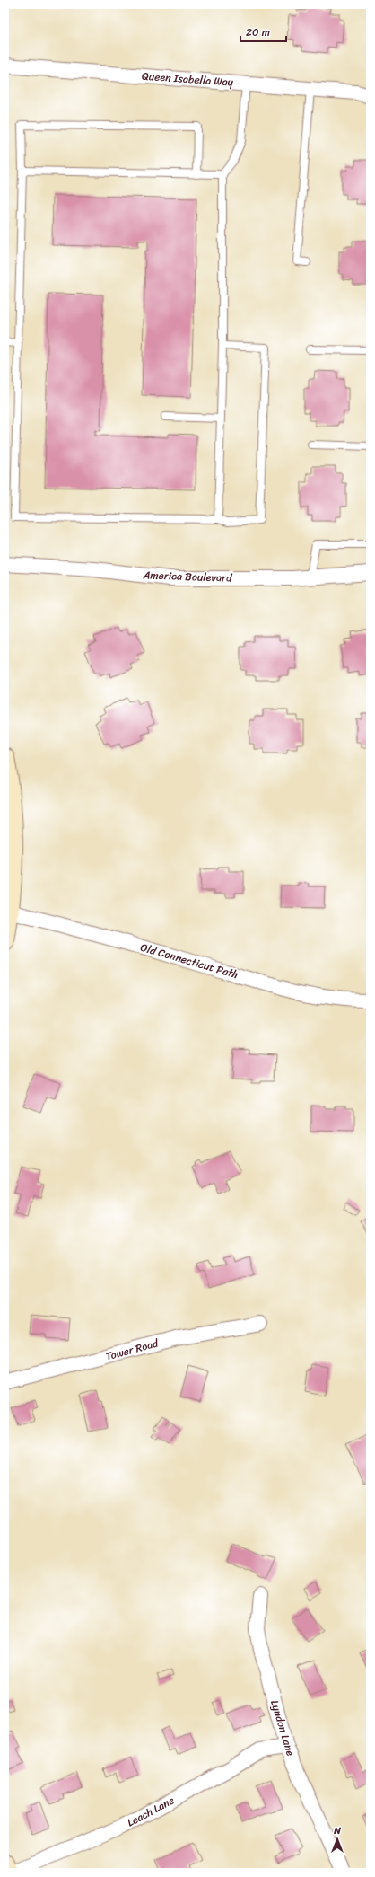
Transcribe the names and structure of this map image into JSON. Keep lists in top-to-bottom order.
{
  "streets": {
    "street": [
      "Queen Isabella Way",
      "America Boulevard",
      "Old Connecticut Path",
      "Tower Road",
      "Lyndon Lane",
      "Leach Lane"
    ]
  },
  "crossings": [
    ["Lyndon Lane", "Leach Lane"]
  ],
  "scale_bar": "20 m",
  "north": "top"
}
